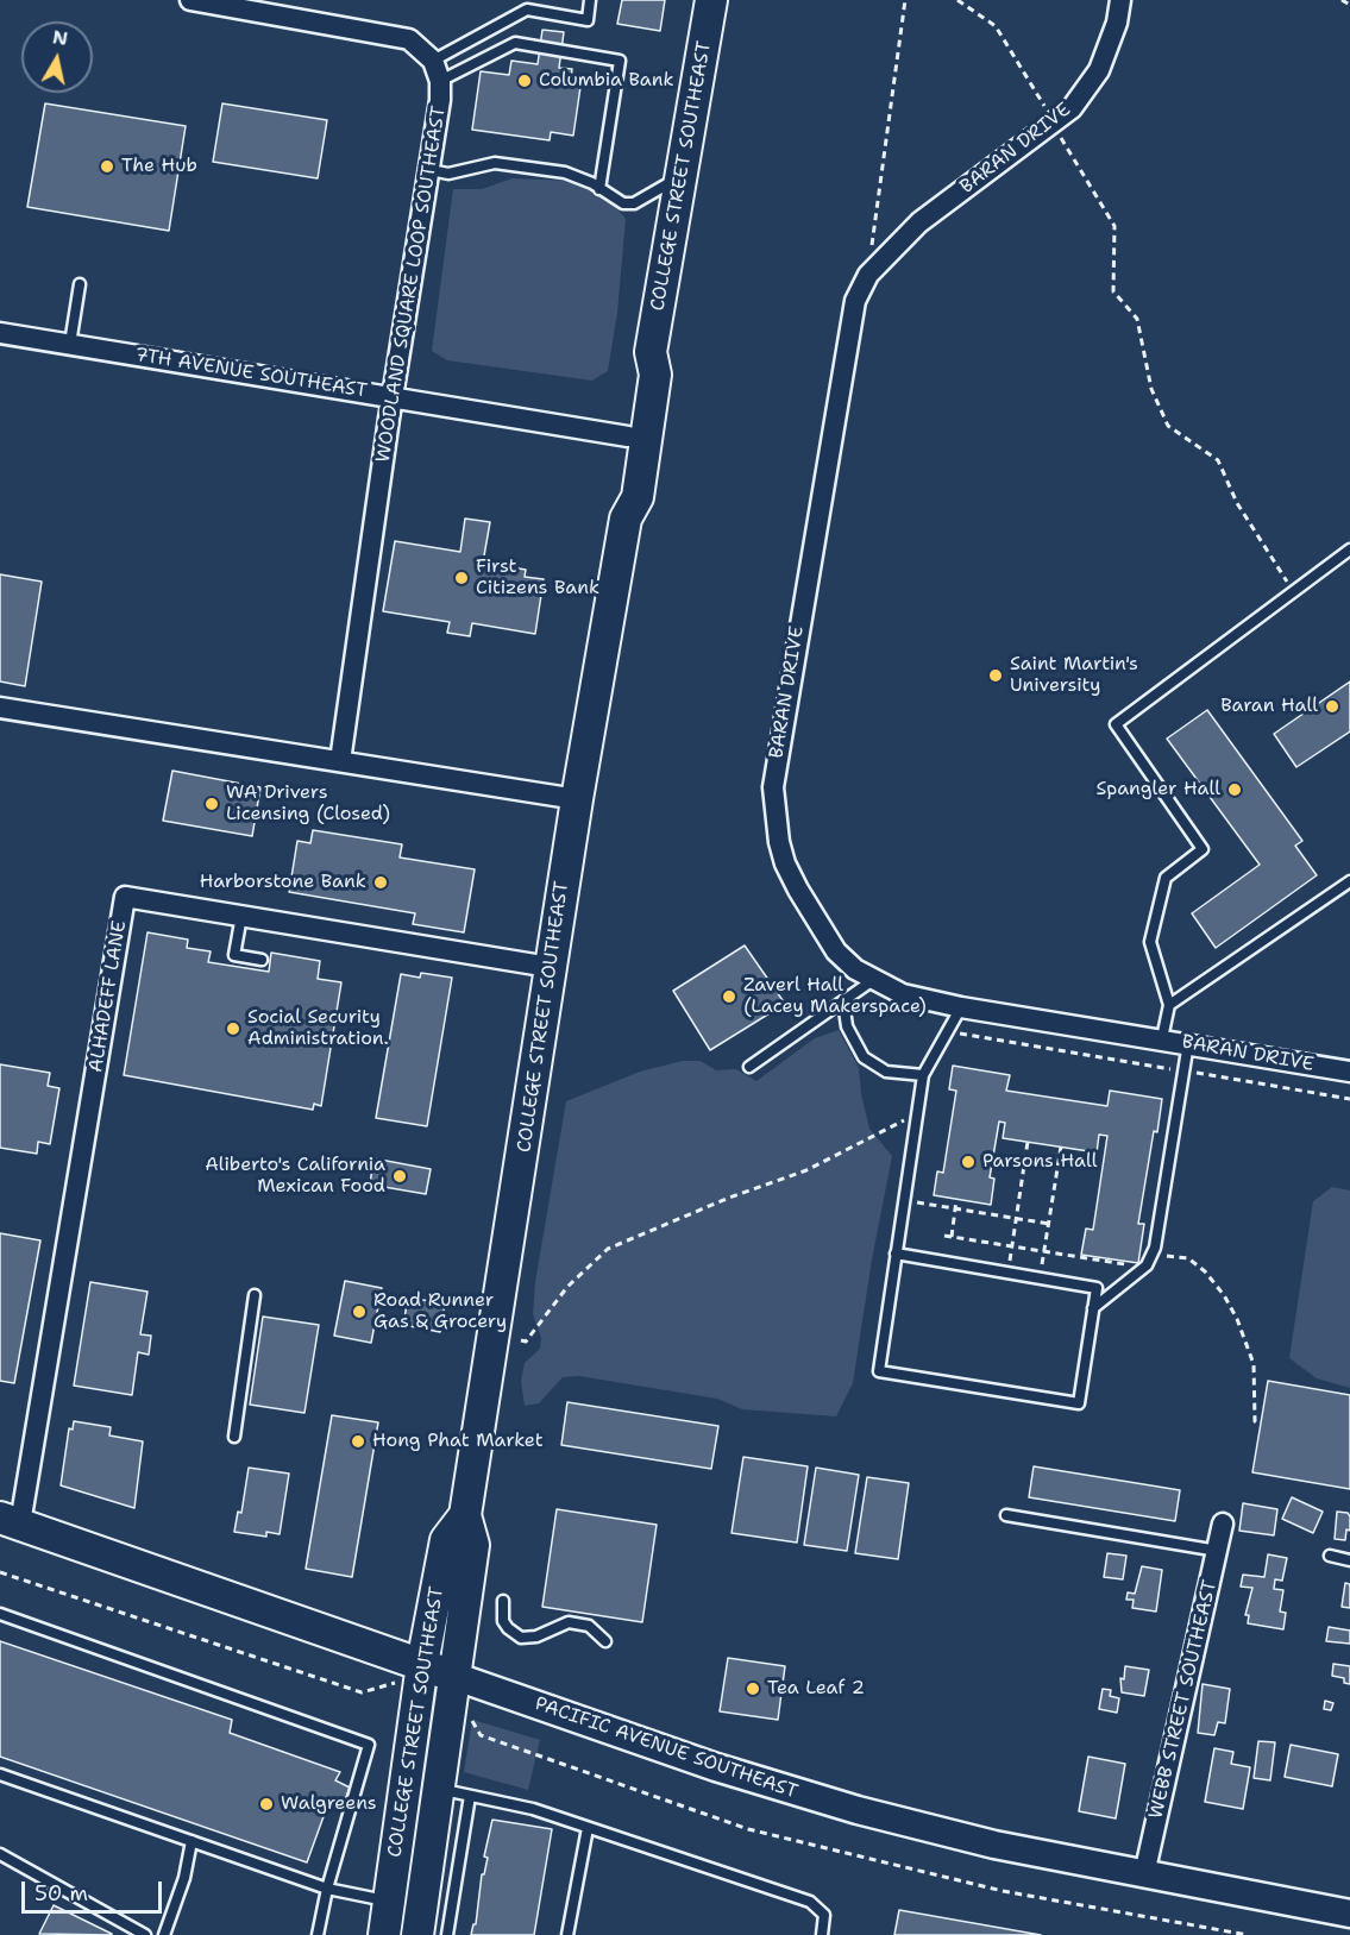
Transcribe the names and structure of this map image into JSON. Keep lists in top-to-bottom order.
{
  "streets": {
    "main road": ["COLLEGE STREET SOUTHEAST", "PACIFIC AVENUE SOUTHEAST"],
    "street": [
      "BARAN DRIVE",
      "WOODLAND SQUARE LOOP SOUTHEAST",
      "7TH AVENUE SOUTHEAST",
      "ALHADEFF LANE",
      "WEBB STREET SOUTHEAST"
    ]
  },
  "crossings": [
    ["COLLEGE STREET SOUTHEAST", "7TH AVENUE SOUTHEAST"],
    ["COLLEGE STREET SOUTHEAST", "ALHADEFF LANE"],
    ["COLLEGE STREET SOUTHEAST", "PACIFIC AVENUE SOUTHEAST"],
    ["WOODLAND SQUARE LOOP SOUTHEAST", "7TH AVENUE SOUTHEAST"],
    ["ALHADEFF LANE", "PACIFIC AVENUE SOUTHEAST"],
    ["WEBB STREET SOUTHEAST", "PACIFIC AVENUE SOUTHEAST"]
  ],
  "places": [
    "Columbia Bank",
    "The Hub",
    "First Citizens Bank",
    "Saint Martin's University",
    "Baran Hall",
    "Spangler Hall",
    "WA Drivers Licensing (Closed)",
    "Harborstone Bank",
    "Zaverl Hall (Lacey Makerspace)",
    "Social Security Administration.",
    "Parsons Hall",
    "Aliberto's California Mexican Food",
    "Road Runner Gas & Grocery",
    "Hong Phat Market",
    "Tea Leaf 2",
    "Walgreens"
  ],
  "scale_bar": "50 m",
  "north": "top"
}
